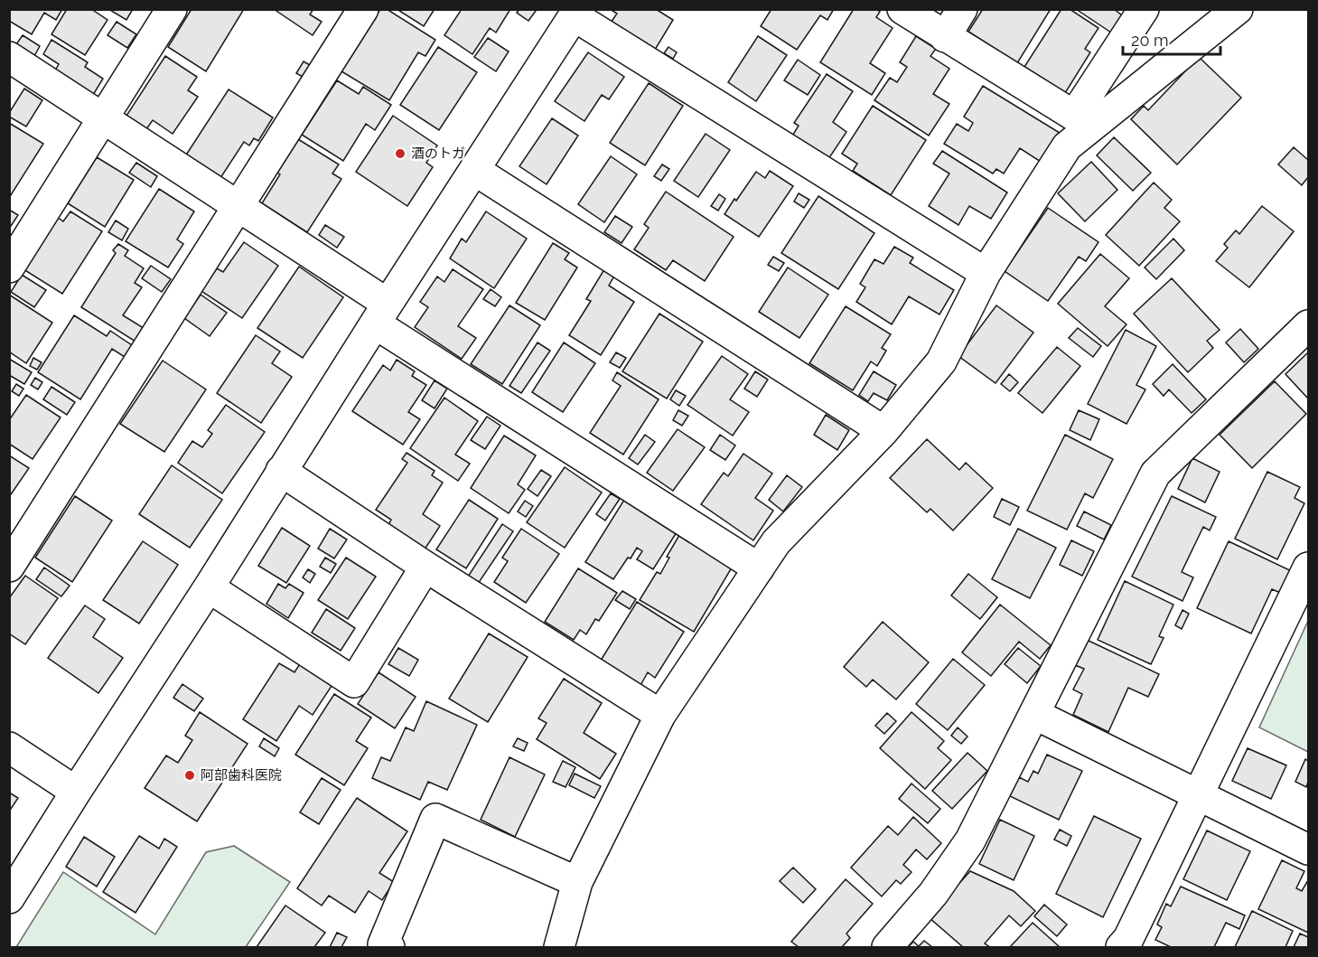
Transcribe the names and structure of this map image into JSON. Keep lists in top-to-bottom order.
{
  "places": ["酒のトガ", "阿部歯科医院"],
  "scale_bar": "20 m"
}
